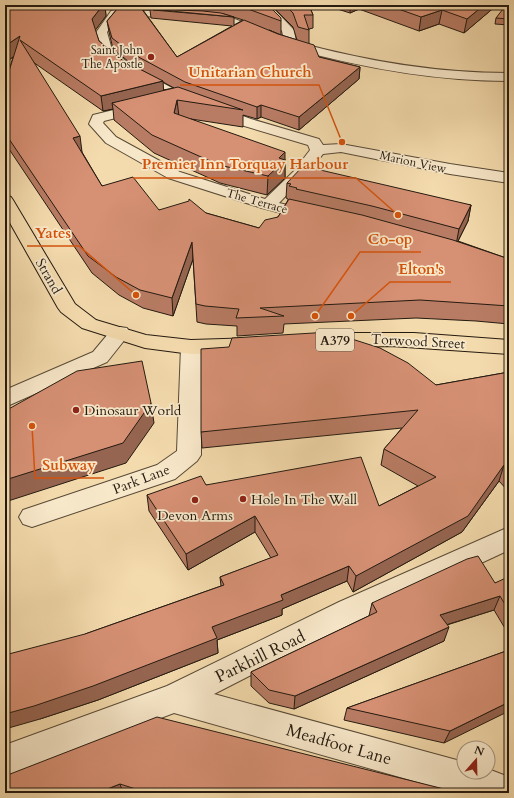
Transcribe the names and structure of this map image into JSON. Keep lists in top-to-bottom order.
{
  "streets": {
    "main road": ["Strand", "A379", "Torwood Street"],
    "street": [
      "Marion View",
      "The Terrace",
      "Park Lane",
      "Parkhill Road",
      "Meadfoot Lane"
    ]
  },
  "crossings": [
    ["Parkhill Road", "Meadfoot Lane"]
  ],
  "places": [
    "Saint John The Apostle",
    "Unitarian Church",
    "Premier Inn Torquay Harbour",
    "Yates",
    "Co-op",
    "Elton's",
    "Dinosaur World",
    "Subway",
    "Hole In The Wall",
    "Devon Arms"
  ],
  "north": "top"
}
